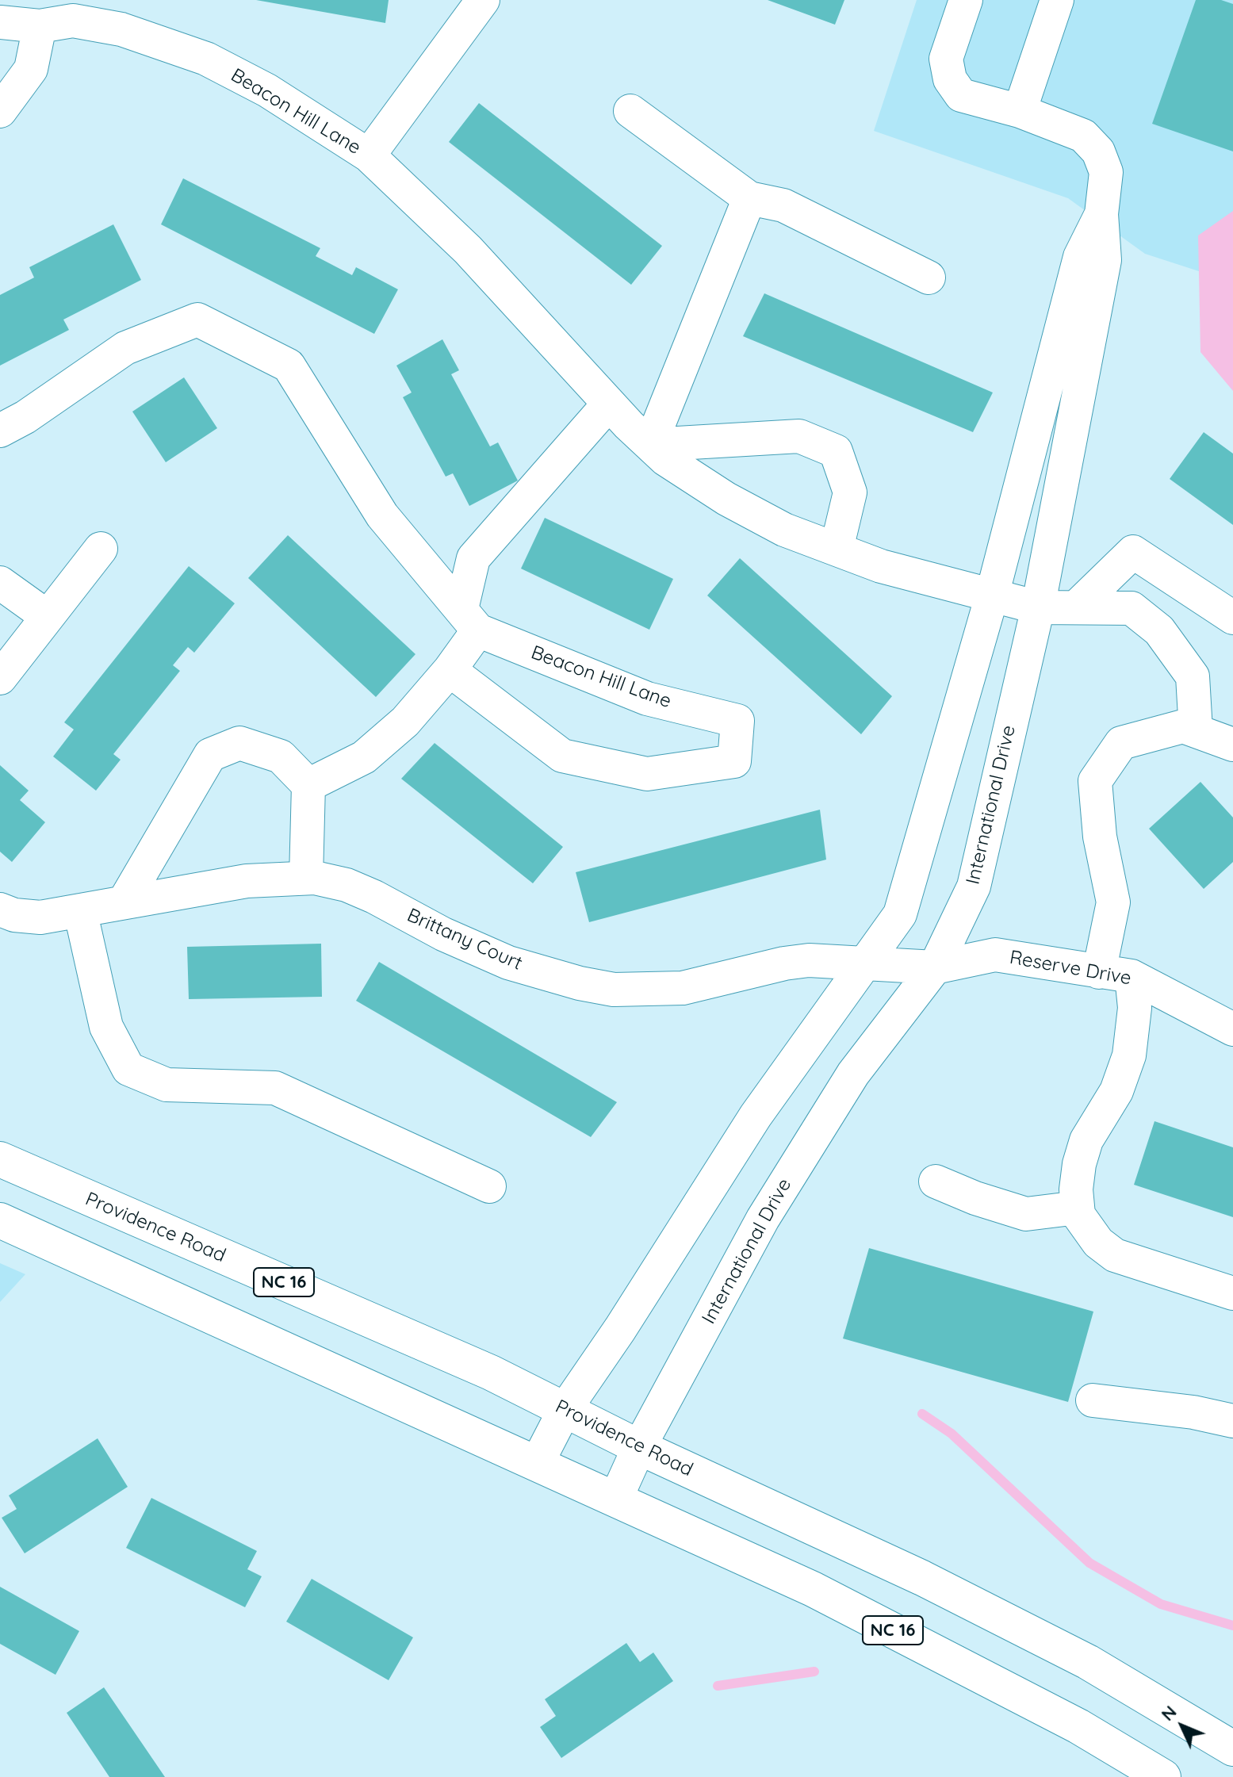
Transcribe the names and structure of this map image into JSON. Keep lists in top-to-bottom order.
{
  "streets": {
    "main road": ["Providence Road", "NC 16"],
    "street": [
      "Beacon Hill Lane",
      "International Drive",
      "Brittany Court",
      "Reserve Drive"
    ]
  },
  "crossings": [
    ["Beacon Hill Lane", "International Drive"],
    ["International Drive", "Brittany Court"],
    ["International Drive", "Reserve Drive"],
    ["International Drive", "Providence Road"],
    ["International Drive", "NC 16"],
    ["Brittany Court", "Reserve Drive"]
  ],
  "north": "top left"
}
